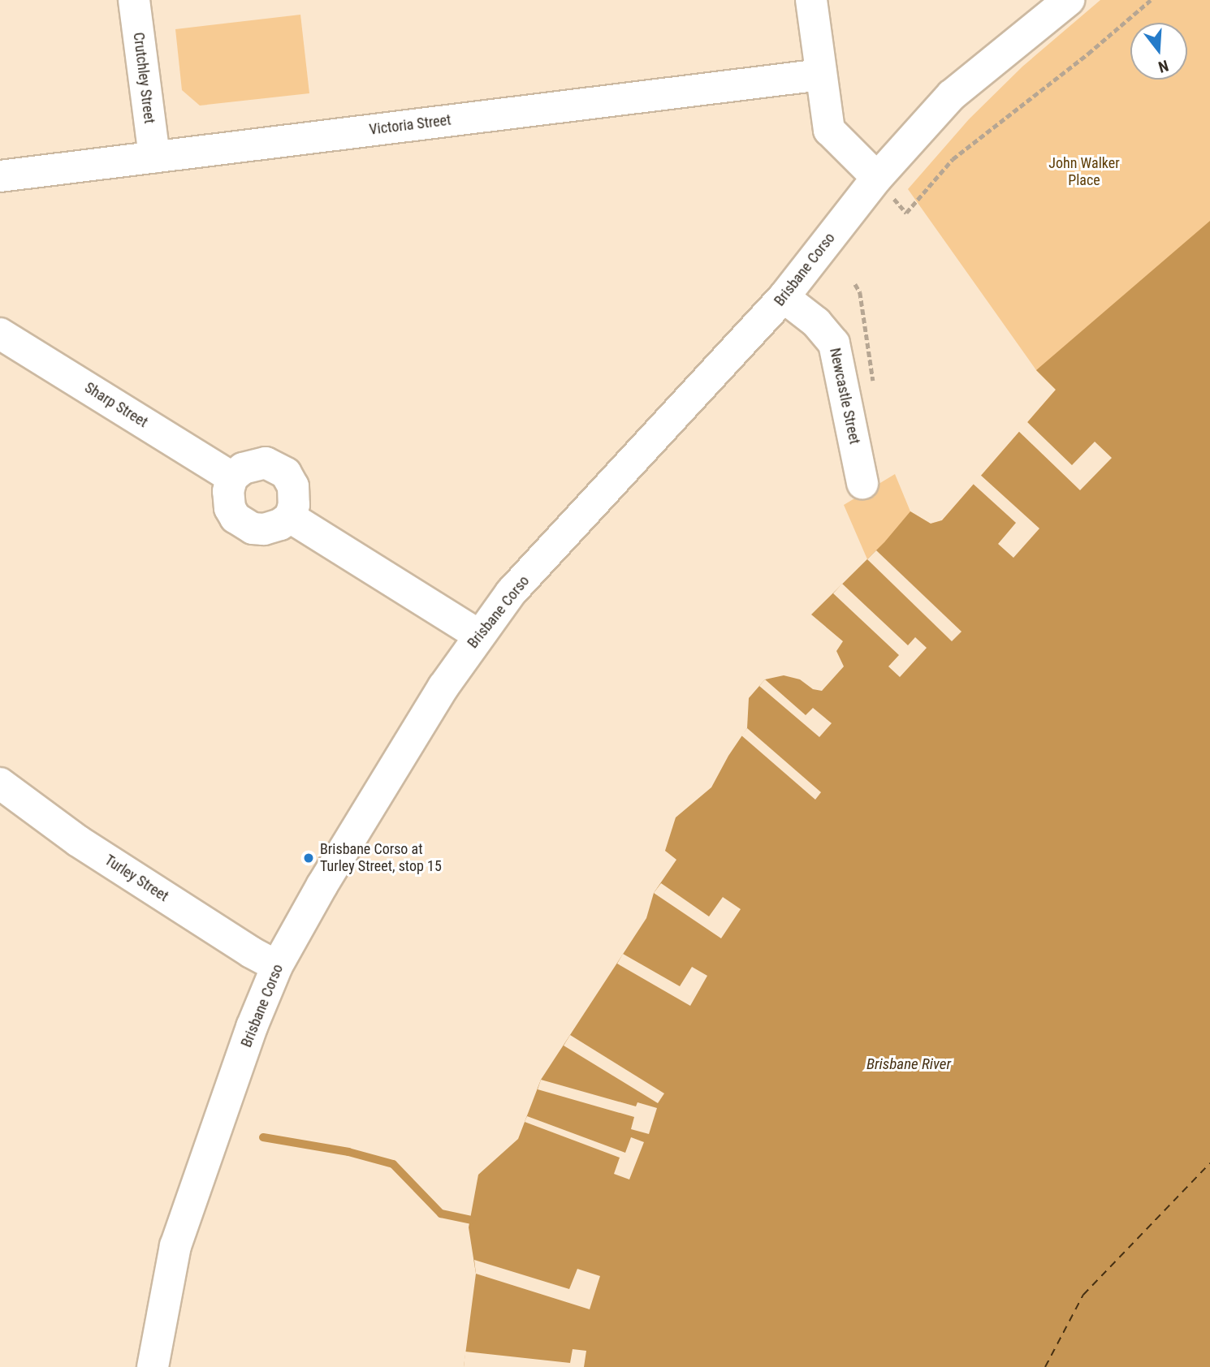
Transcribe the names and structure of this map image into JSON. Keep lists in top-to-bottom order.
{
  "streets": {
    "street": [
      "Crutchley Street",
      "Victoria Street",
      "Brisbane Corso",
      "Newcastle Street",
      "Sharp Street",
      "Turley Street"
    ]
  },
  "crossings": [
    ["Crutchley Street", "Victoria Street"],
    ["Brisbane Corso", "Newcastle Street"],
    ["Brisbane Corso", "Turley Street"]
  ],
  "water": ["Brisbane River"],
  "parks": ["John Walker Place"],
  "places": ["Brisbane Corso at Turley Street, stop 15"],
  "north": "bottom"
}
